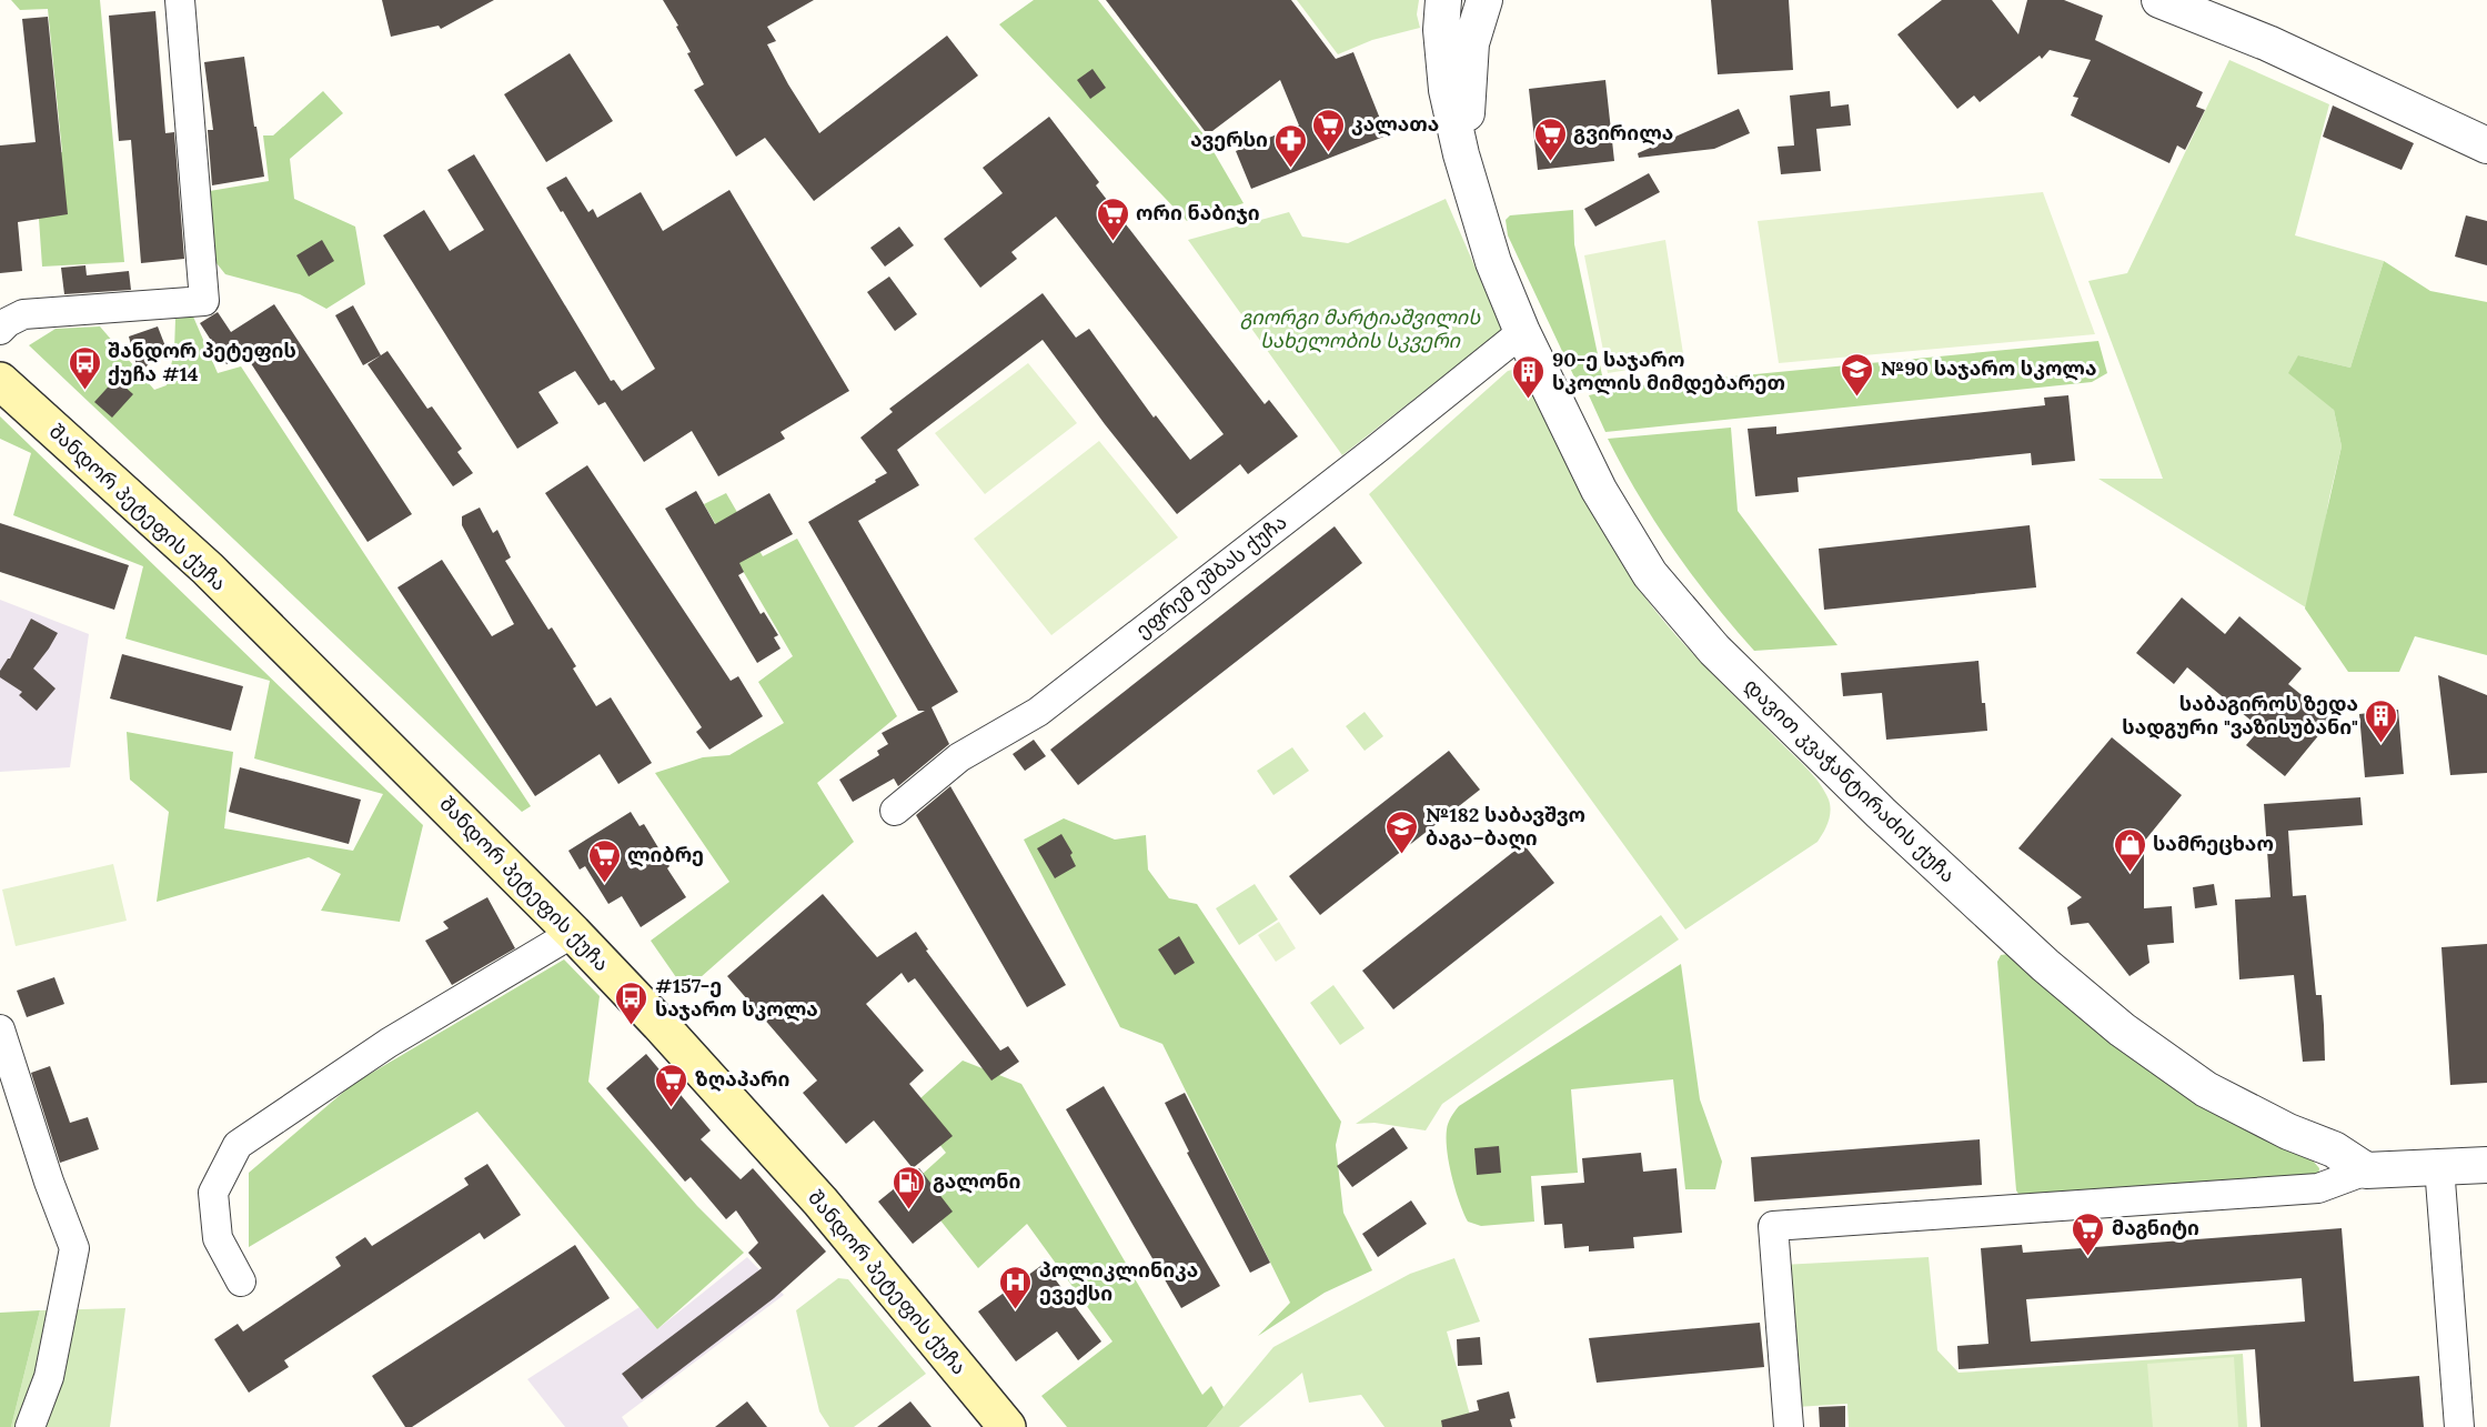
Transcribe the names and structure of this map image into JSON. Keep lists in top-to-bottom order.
{
  "streets": {
    "main road": ["შანდორ პეტეფის ქუჩა"],
    "street": ["ეფრემ ეშბას ქუჩა", "დავით კვაჭანტირაძის ქუჩა"]
  },
  "crossings": [
    ["ეფრემ ეშბას ქუჩა", "დავით კვაჭანტირაძის ქუჩა"]
  ],
  "parks": ["გიორგი მარტიაშვილის სახელობის სკვერი"],
  "places": {
    "supermarket": [
      "კალათა",
      "გვირილა",
      "ორი ნაბიჯი",
      "ლიბრე",
      "ზღაპარი",
      "მაგნიტი"
    ],
    "pharmacy": ["ავერსი"],
    "bus stop": ["შანდორ პეტეფის ქუჩა #14", "#157-ე საჯარო სკოლა"],
    "school or university": ["№90 საჯარო სკოლა", "№182 საბავშვო ბაგა–ბაღი"],
    "building": ["90-ე საჯარო სკოლის მიმდებარეთ", "საბაგიროს ზედა სადგური \"ვაზისუბანი\""],
    "shop": ["სამრეცხაო"],
    "fuel station": ["გალონი"],
    "hospital": ["პოლიკლინიკა ევექსი"]
  }
}
